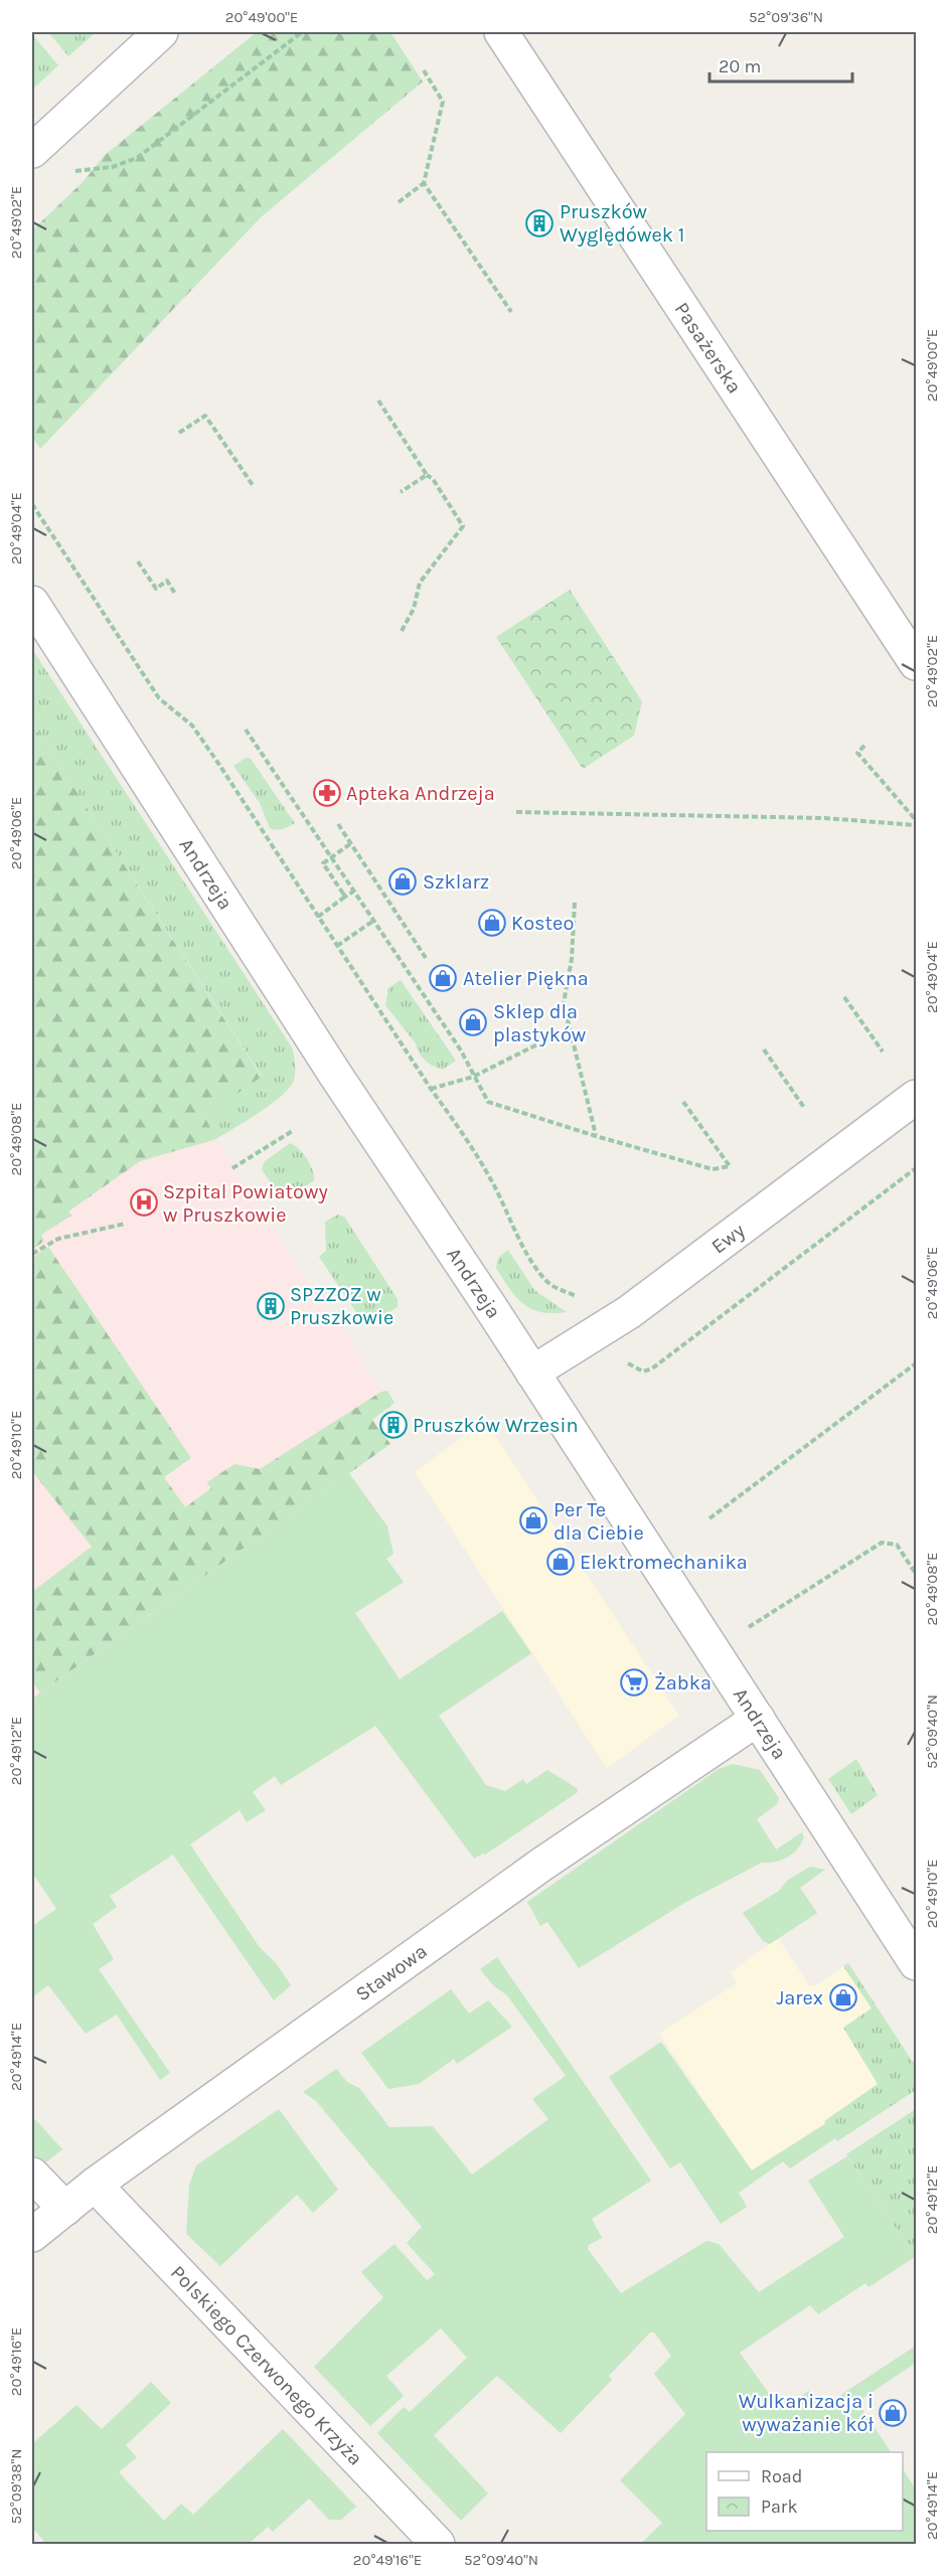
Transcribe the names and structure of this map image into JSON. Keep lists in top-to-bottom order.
{
  "streets": {
    "street": [
      "Pasażerska",
      "Andrzeja",
      "Ewy",
      "Stawowa",
      "Polskiego Czerwonego Krzyża"
    ]
  },
  "crossings": [
    ["Andrzeja", "Ewy"],
    ["Andrzeja", "Stawowa"],
    ["Stawowa", "Polskiego Czerwonego Krzyża"]
  ],
  "places": {
    "building": ["Pruszków Wyględówek 1", "SPZZOZ w Pruszkowie", "Pruszków Wrzesin"],
    "pharmacy": ["Apteka Andrzeja"],
    "shop": [
      "Szklarz",
      "Kosteo",
      "Atelier Piękna",
      "Sklep dla plastyków",
      "Per Te dla Ciebie",
      "Elektromechanika",
      "Jarex",
      "Wulkanizacja i wyważanie kół"
    ],
    "hospital": ["Szpital Powiatowy w Pruszkowie"],
    "supermarket": ["Żabka"]
  },
  "legend": ["Road", "Park"],
  "scale_bar": "20 m",
  "coordinates": [
    "20°49'00\"E",
    "52°09'36\"N",
    "20°49'02\"E",
    "20°49'04\"E",
    "20°49'06\"E",
    "20°49'08\"E",
    "20°49'10\"E",
    "52°09'40\"N",
    "20°49'12\"E",
    "20°49'14\"E",
    "20°49'16\"E",
    "52°09'38\"N"
  ]
}
